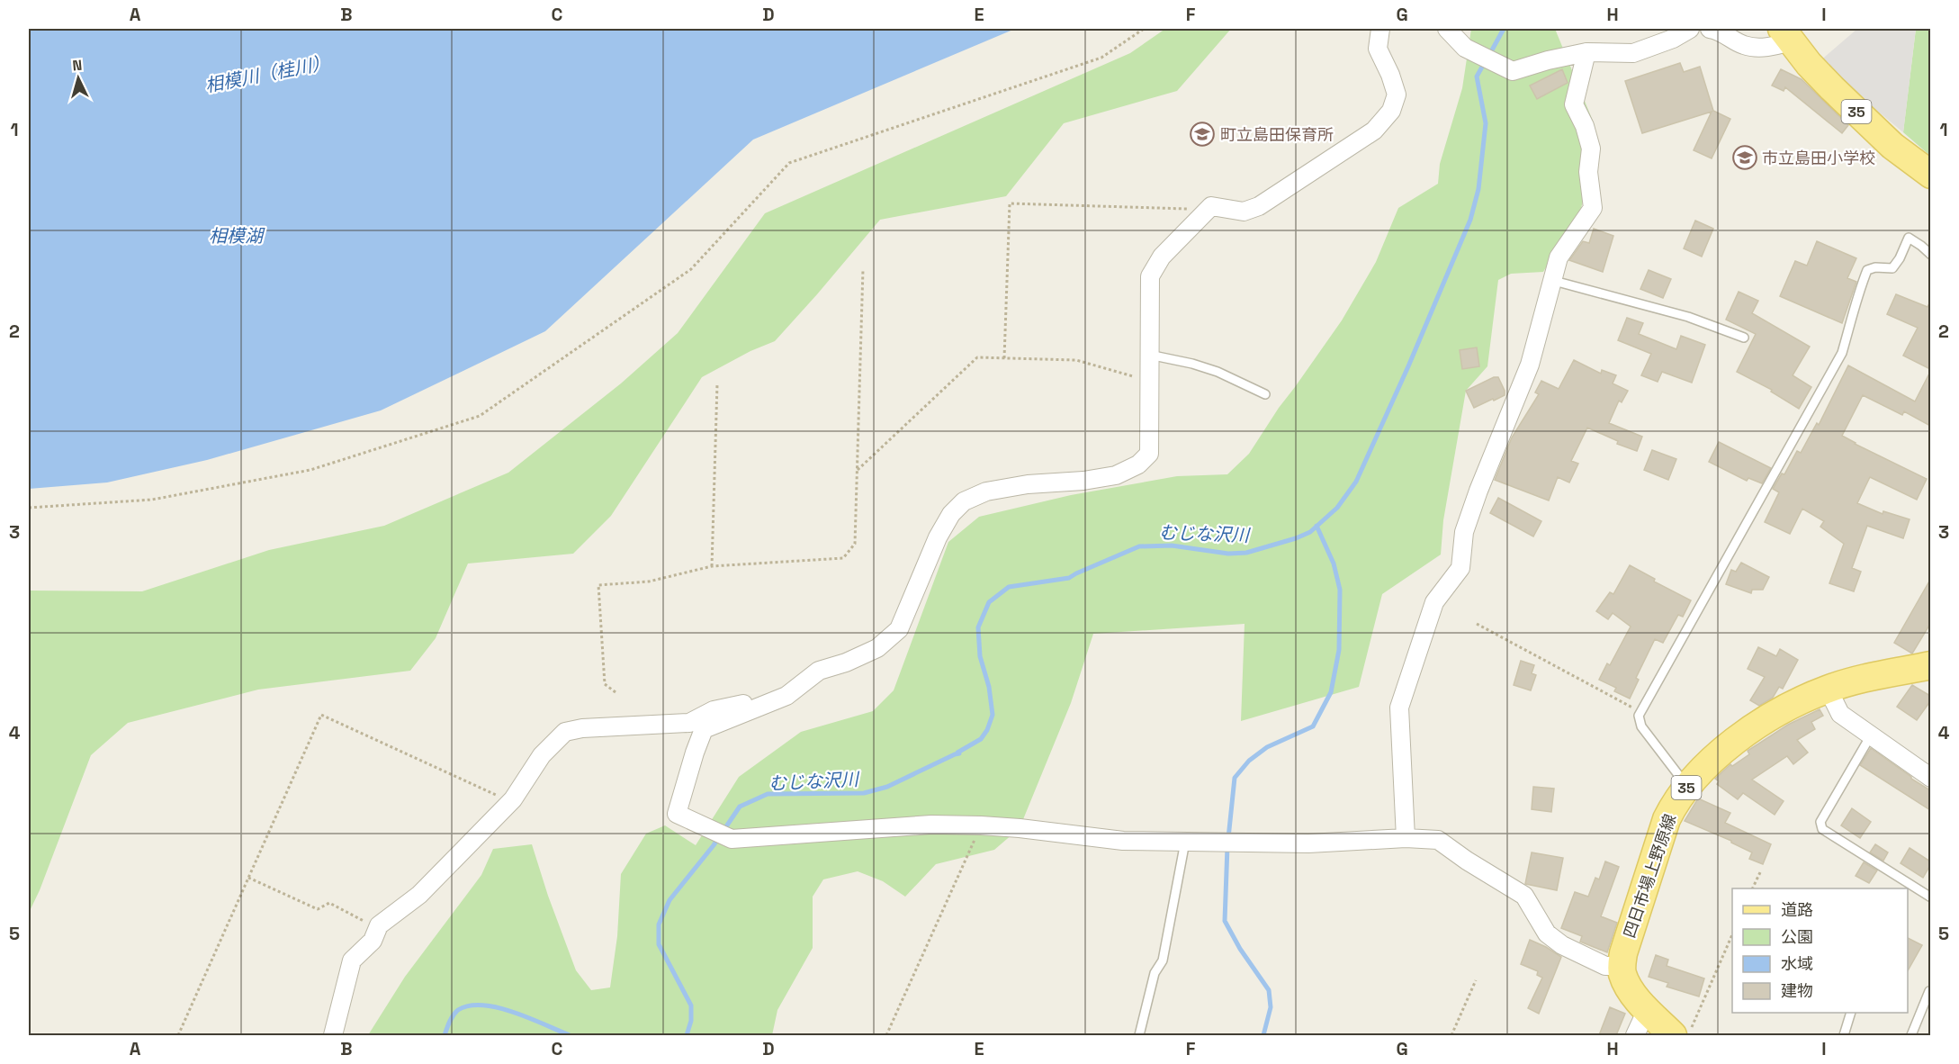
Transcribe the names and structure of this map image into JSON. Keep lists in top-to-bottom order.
{
  "streets": {
    "main road": ["35", "四日市場上野原線"]
  },
  "water": ["相模川（桂川）", "相模湖", "むじな沢川"],
  "places": {
    "school or university": ["町立島田保育所", "市立島田小学校"]
  },
  "legend": [
    "道路",
    "公園",
    "水域",
    "建物"
  ],
  "north": "top",
  "grid": {
    "columns": [
      "A",
      "B",
      "C",
      "D",
      "E",
      "F",
      "G",
      "H",
      "I"
    ],
    "rows": [
      "1",
      "2",
      "3",
      "4",
      "5"
    ]
  }
}
